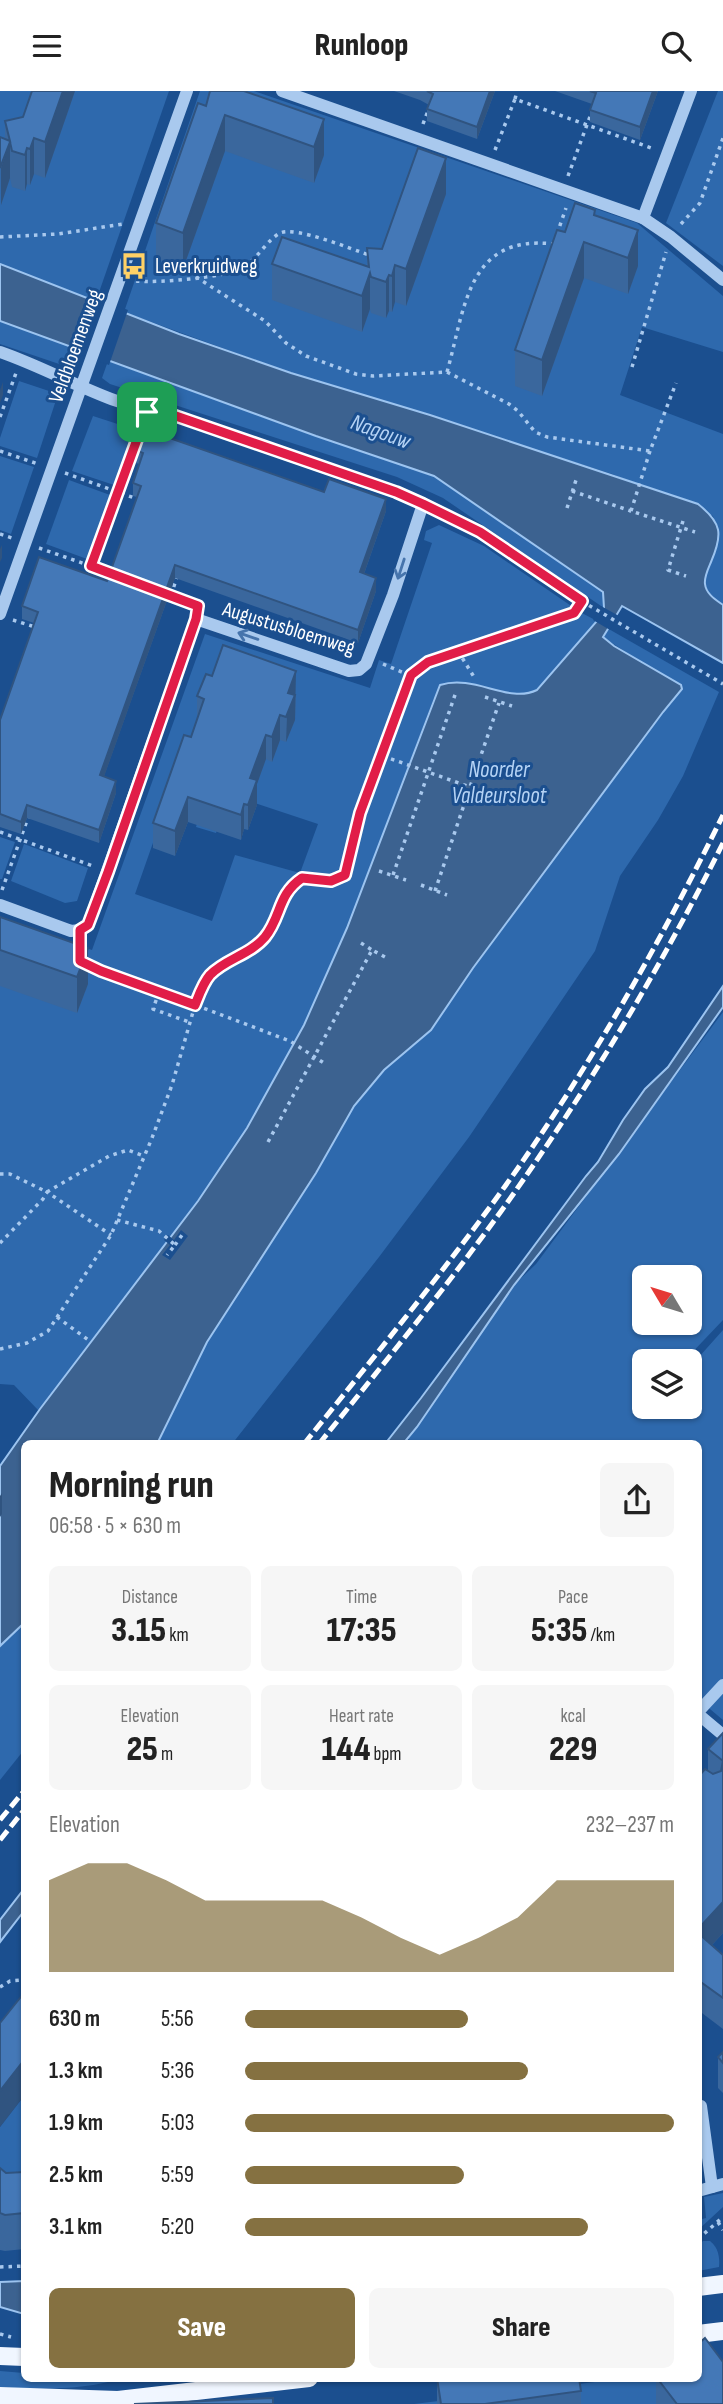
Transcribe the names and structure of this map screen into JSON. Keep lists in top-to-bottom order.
{
  "streets": {
    "street": ["Veldbloemenweg", "Augustusbloemweg"]
  },
  "water": ["Nagouw", "Noorder Valdeursloot"],
  "places": {
    "bus stop": ["Leverkruidweg"]
  },
  "north": "top left",
  "page": {
    "header": "Runloop",
    "heading": ["Morning run", "06:58 · 5 × 630 m"],
    "stats": [
      ["Distance", "3.15 km"],
      ["Time", "17:35"],
      ["Pace", "5:35 /km"],
      ["Elevation", "25 m"],
      ["Heart rate", "144 bpm"],
      ["kcal", "229"]
    ],
    "chart": ["Elevation", "232–237 m"],
    "list": [
      {
        "name": "630 m",
        "note": "5:56"
      },
      {
        "name": "1.3 km",
        "note": "5:36"
      },
      {
        "name": "1.9 km",
        "note": "5:03"
      },
      {
        "name": "2.5 km",
        "note": "5:59"
      },
      {
        "name": "3.1 km",
        "note": "5:20"
      }
    ],
    "buttons": ["Save", "Share"]
  }
}
